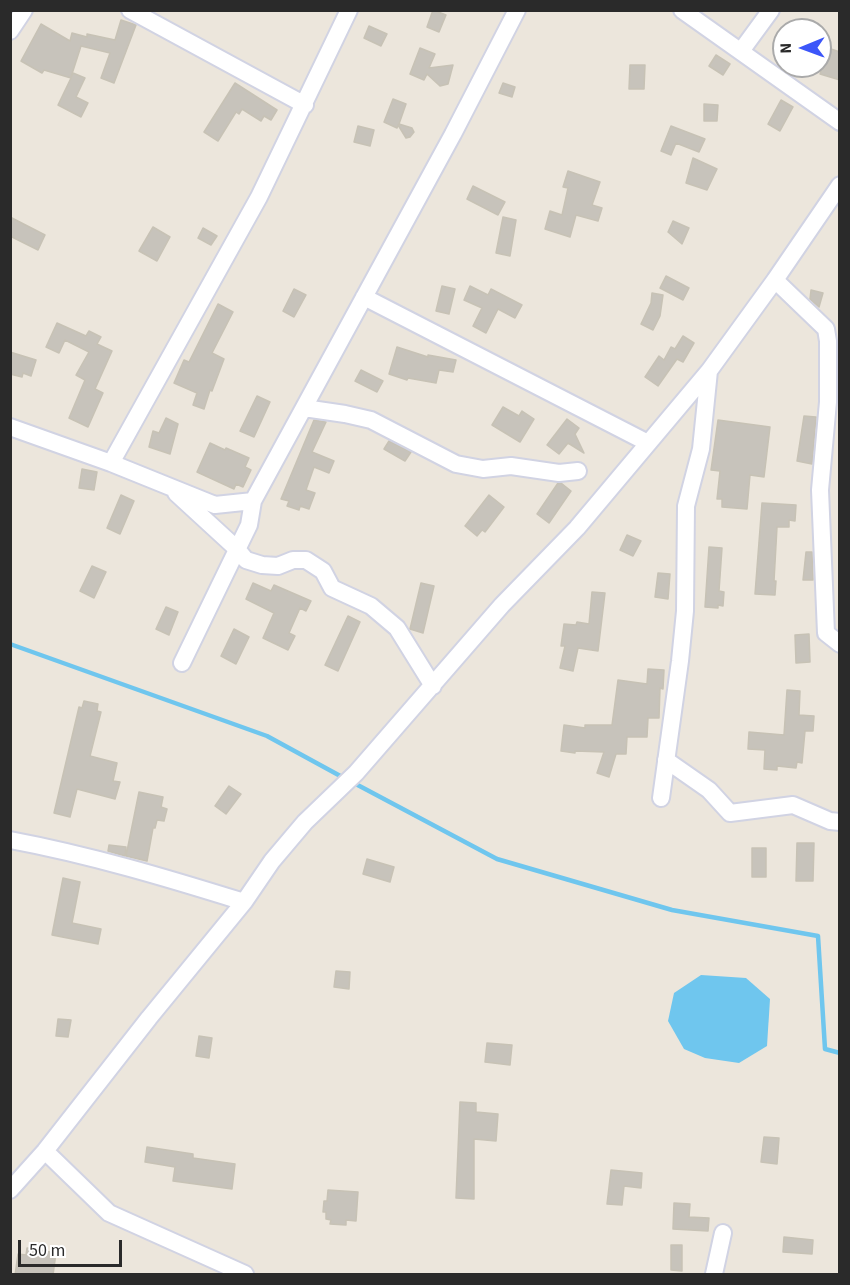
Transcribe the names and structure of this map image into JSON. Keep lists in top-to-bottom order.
{
  "scale_bar": "50 m",
  "north": "left"
}
